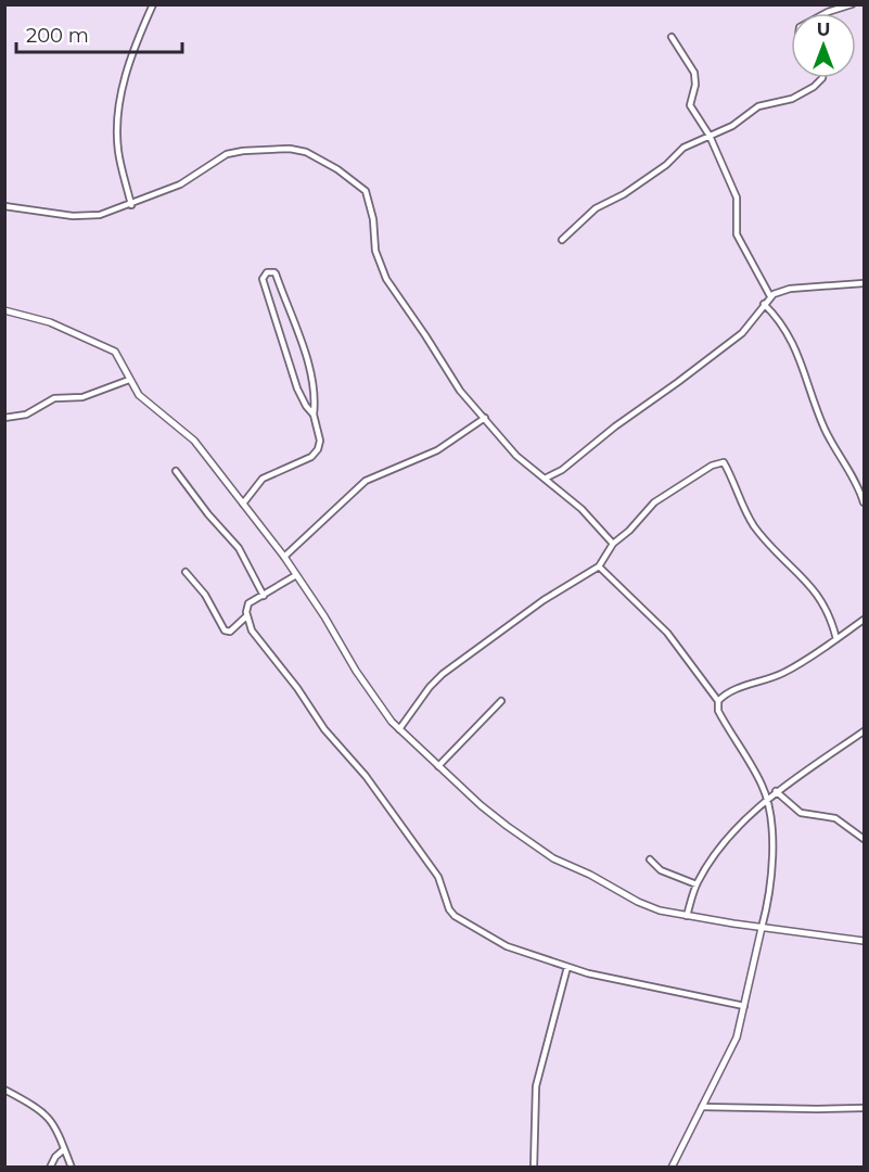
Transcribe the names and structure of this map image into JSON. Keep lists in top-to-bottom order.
{
  "scale_bar": "200 m",
  "north": "top"
}
